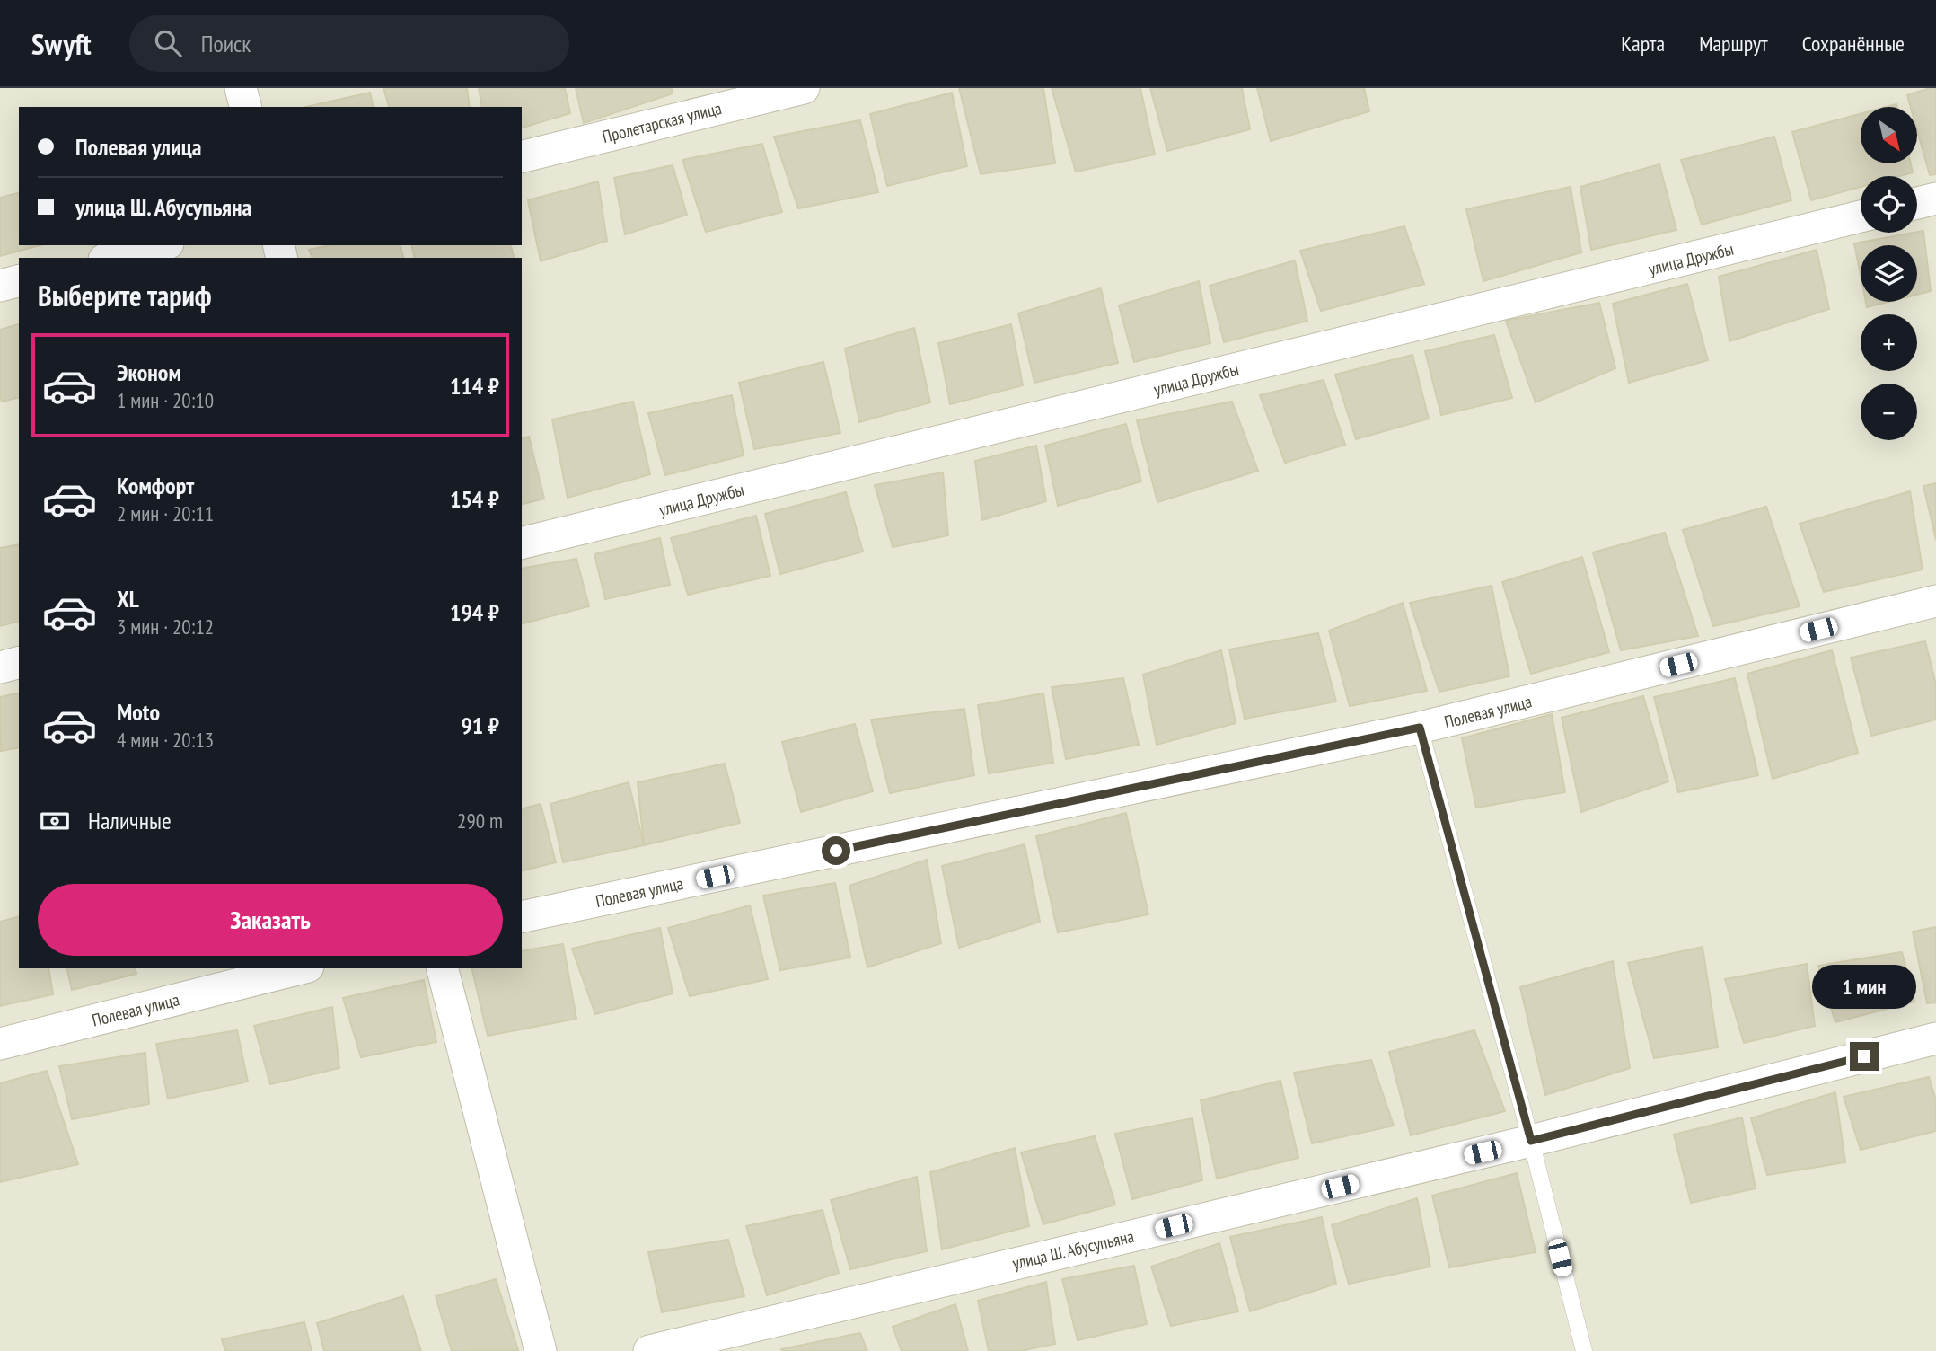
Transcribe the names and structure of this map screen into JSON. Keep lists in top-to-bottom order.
{
  "streets": {
    "street": [
      "Пролетарская улица",
      "улица Дружбы",
      "Полевая улица",
      "улица Ш. Абусупьяна"
    ]
  },
  "north": "bottom right",
  "page": {
    "header": "Swyft",
    "search": "Поиск",
    "nav": ["Карта", "Маршрут", "Сохранённые"],
    "map_buttons": ["+", "−"],
    "banner": ["Полевая улица", "улица Ш. Абусупьяна"],
    "heading": "Выберите тариф",
    "list": [
      {
        "name": "Эконом",
        "note": "1 мин · 20:10",
        "value": "114 ₽"
      },
      {
        "name": "Комфорт",
        "note": "2 мин · 20:11",
        "value": "154 ₽"
      },
      {
        "name": "XL",
        "note": "3 мин · 20:12",
        "value": "194 ₽"
      },
      {
        "name": "Moto",
        "note": "4 мин · 20:13",
        "value": "91 ₽"
      }
    ],
    "pay": ["Наличные", "290 m"],
    "buttons": "Заказать",
    "bubble": "1 мин"
  }
}
